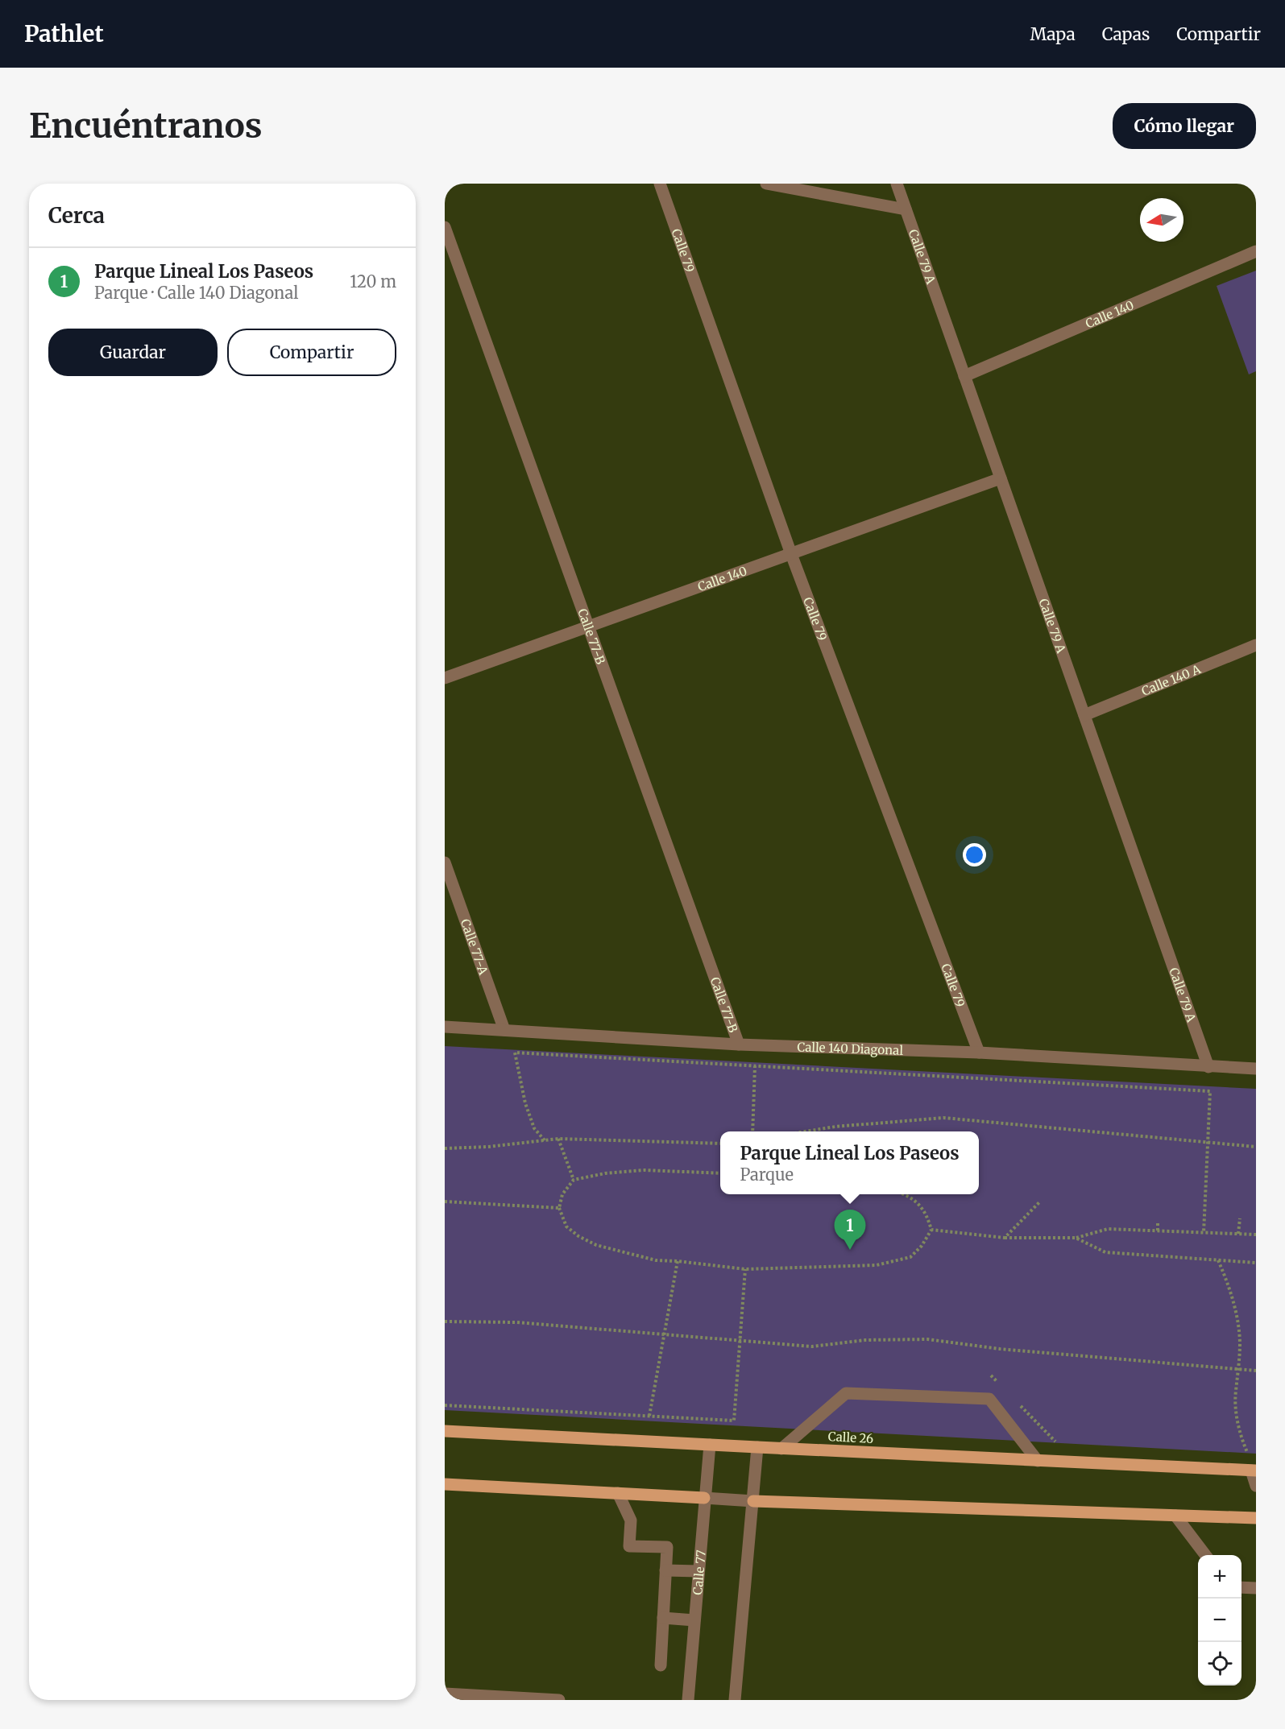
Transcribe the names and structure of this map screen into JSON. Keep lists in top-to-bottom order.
{
  "streets": {
    "main road": ["Calle 26"],
    "street": [
      "Calle 79",
      "Calle 79 A",
      "Calle 140",
      "Calle 77-B",
      "Calle 140 A",
      "Calle 77-A",
      "Calle 140 Diagonal",
      "Calle 77"
    ]
  },
  "crossings": [
    ["Calle 79", "Calle 140"],
    ["Calle 79", "Calle 140 Diagonal"],
    ["Calle 79 A", "Calle 140"],
    ["Calle 79 A", "Calle 140 A"],
    ["Calle 79 A", "Calle 140 Diagonal"],
    ["Calle 140", "Calle 77-B"],
    ["Calle 77-B", "Calle 140 Diagonal"],
    ["Calle 77-A", "Calle 140 Diagonal"],
    ["Calle 26", "Calle 77"]
  ],
  "north": "left",
  "page": {
    "header": "Pathlet",
    "nav": ["Mapa", "Capas", "Compartir"],
    "buttons": [
      "Cómo llegar",
      ["Guardar", "Compartir"]
    ],
    "title": "Encuéntranos",
    "heading": "Cerca",
    "list": [
      {
        "mark": "1",
        "name": "Parque Lineal Los Paseos",
        "note": "Parque · Calle 140 Diagonal",
        "value": "120 m"
      }
    ],
    "popup": ["Parque Lineal Los Paseos", "Parque"],
    "pins": "1",
    "map_buttons": ["+", "−"]
  }
}
